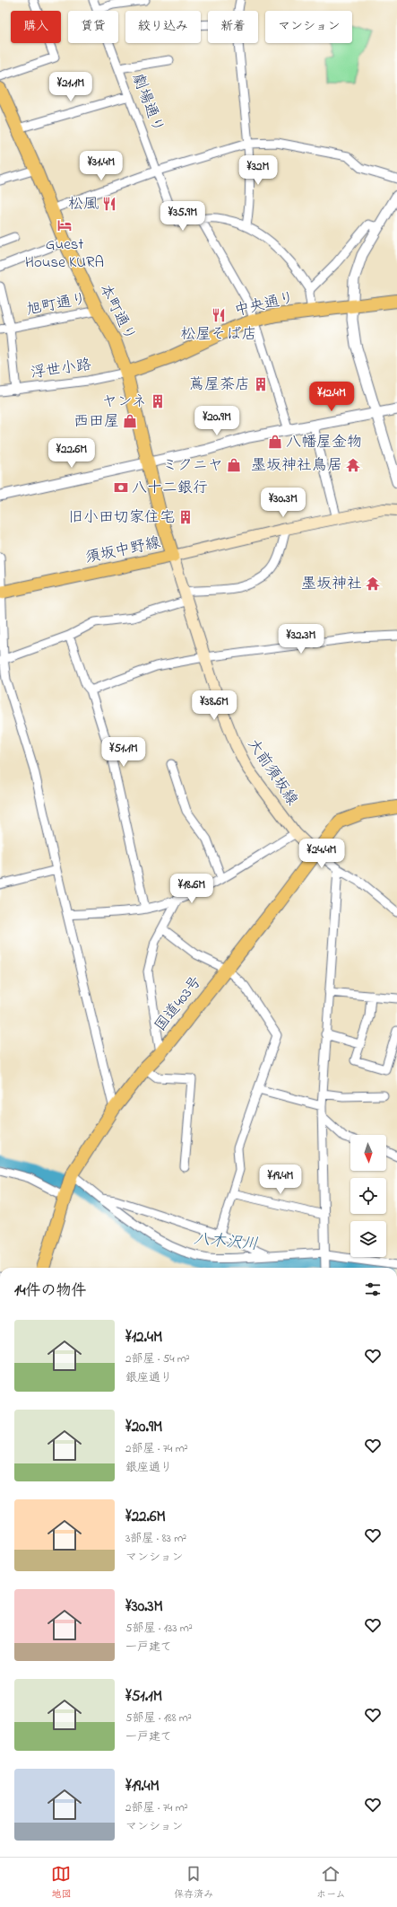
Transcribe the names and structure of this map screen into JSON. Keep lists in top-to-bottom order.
{
  "streets": {
    "main road": [
      "中央通り",
      "本町通り",
      "須坂中野線",
      "大前須坂線",
      "国道403号"
    ],
    "street": ["劇場通り", "旭町通り", "浮世小路"]
  },
  "crossings": [
    ["旭町通り", "本町通り"],
    ["中央通り", "本町通り"],
    ["中央通り", "浮世小路"],
    ["中央通り", "須坂中野線"],
    ["本町通り", "浮世小路"],
    ["本町通り", "須坂中野線"],
    ["浮世小路", "須坂中野線"],
    ["須坂中野線", "大前須坂線"],
    ["大前須坂線", "国道403号"]
  ],
  "water": ["八木沢川"],
  "places": {
    "restaurant": ["松風", "松屋そば店"],
    "hotel": ["Guest House KURA"],
    "building": ["蔦屋茶店", "ヤンネ", "旧小田切家住宅"],
    "shop": ["西田屋", "八幡屋金物", "ミクニヤ"],
    "temple": ["墨坂神社鳥居", "墨坂神社"],
    "bank": ["八十二銀行"]
  },
  "north": "bottom",
  "page": {
    "chip": [
      "購入",
      "賃貸",
      "絞り込み",
      "新着",
      "マンション"
    ],
    "price": [
      "¥21.1M",
      "¥31.4M",
      "¥32M",
      "¥35.9M",
      "¥12.4M",
      "¥20.9M",
      "¥22.6M",
      "¥30.3M",
      "¥32.3M",
      "¥38.6M",
      "¥51.1M",
      "¥24.4M",
      "¥18.6M",
      "¥19.4M"
    ],
    "heading": "14件の物件",
    "list": [
      {
        "name": "¥12.4M",
        "note": "2部屋 · 54 m² · 銀座通り"
      },
      {
        "name": "¥20.9M",
        "note": "2部屋 · 74 m² · 銀座通り"
      },
      {
        "name": "¥22.6M",
        "note": "3部屋 · 83 m² · マンション"
      },
      {
        "name": "¥30.3M",
        "note": "5部屋 · 133 m² · 一戸建て"
      },
      {
        "name": "¥51.1M",
        "note": "5部屋 · 188 m² · 一戸建て"
      },
      {
        "name": "¥19.4M",
        "note": "2部屋 · 74 m² · マンション"
      }
    ],
    "tabs": ["地図", "保存済み", "ホーム"]
  }
}
